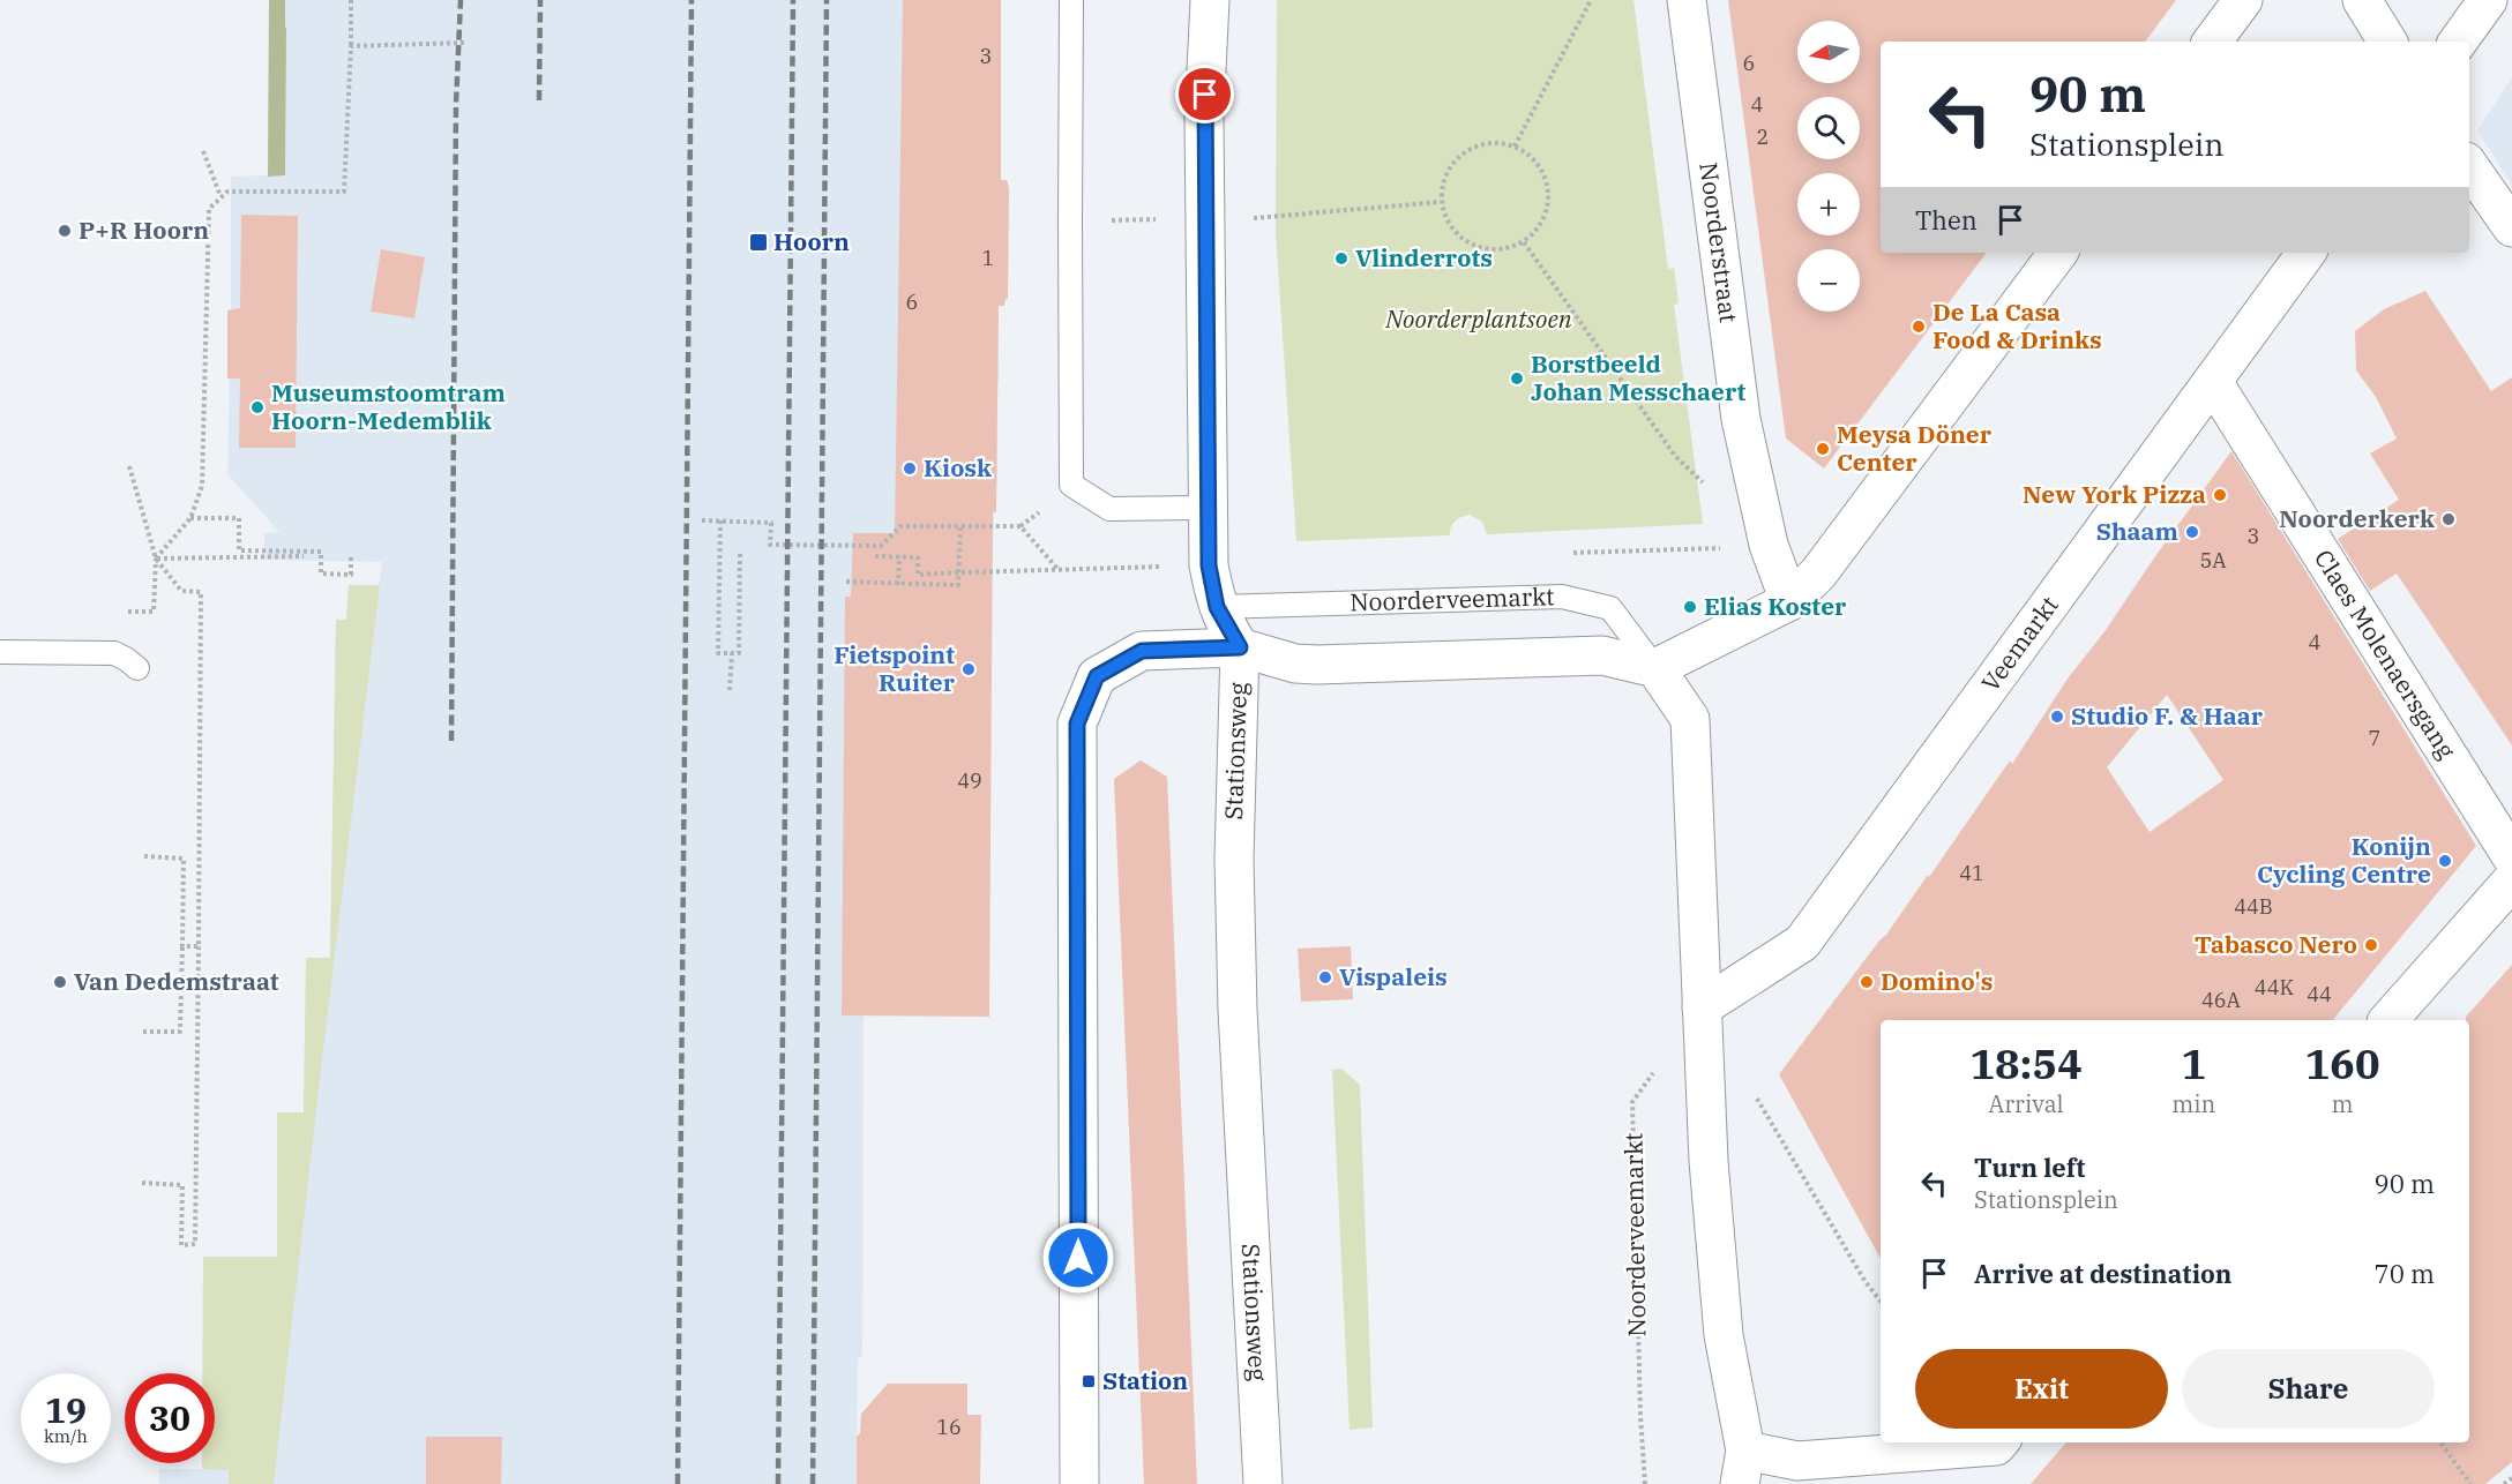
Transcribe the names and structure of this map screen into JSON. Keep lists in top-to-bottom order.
{
  "streets": {
    "street": [
      "Noorderstraat",
      "Noorderveemarkt",
      "Veemarkt",
      "Claes Molenaersgang",
      "Stationsweg"
    ]
  },
  "crossings": [
    ["Noorderveemarkt", "Veemarkt"],
    ["Veemarkt", "Claes Molenaersgang"]
  ],
  "parks": ["Noorderplantsoen"],
  "places": {
    "other": [
      "P+R Hoorn",
      "Vlinderrots",
      "De La Casa Food & Drinks",
      "Borstbeeld Johan Messchaert",
      "Museumstoomtram Hoorn-Medemblik",
      "Meysa Döner Center",
      "Kiosk",
      "New York Pizza",
      "Noorderkerk",
      "Shaam",
      "Elias Koster",
      "Fietspoint Ruiter",
      "Studio F. & Haar",
      "Konijn Cycling Centre",
      "Tabasco Nero",
      "Vispaleis",
      "Van Dedemstraat",
      "Domino's"
    ],
    "transit": ["Hoorn", "Station"]
  },
  "house_numbers": [
    "3",
    "6",
    "4",
    "2",
    "1",
    "6",
    "3",
    "5A",
    "4",
    "7",
    "49",
    "41",
    "44B",
    "44K",
    "44",
    "46A",
    "16"
  ],
  "north": "left",
  "page": {
    "map_buttons": ["+", "−"],
    "turn": ["90 m", "Stationsplein"],
    "then": "Then",
    "eta": [
      "18:54",
      "Arrival",
      "1",
      "min",
      "160",
      "m"
    ],
    "list": [
      {
        "name": "Turn left",
        "note": "Stationsplein",
        "value": "90 m"
      },
      {
        "name": "Arrive at destination",
        "value": "70 m"
      }
    ],
    "buttons": ["Exit", "Share"],
    "speed": "19 km/h",
    "limit": "30"
  }
}
